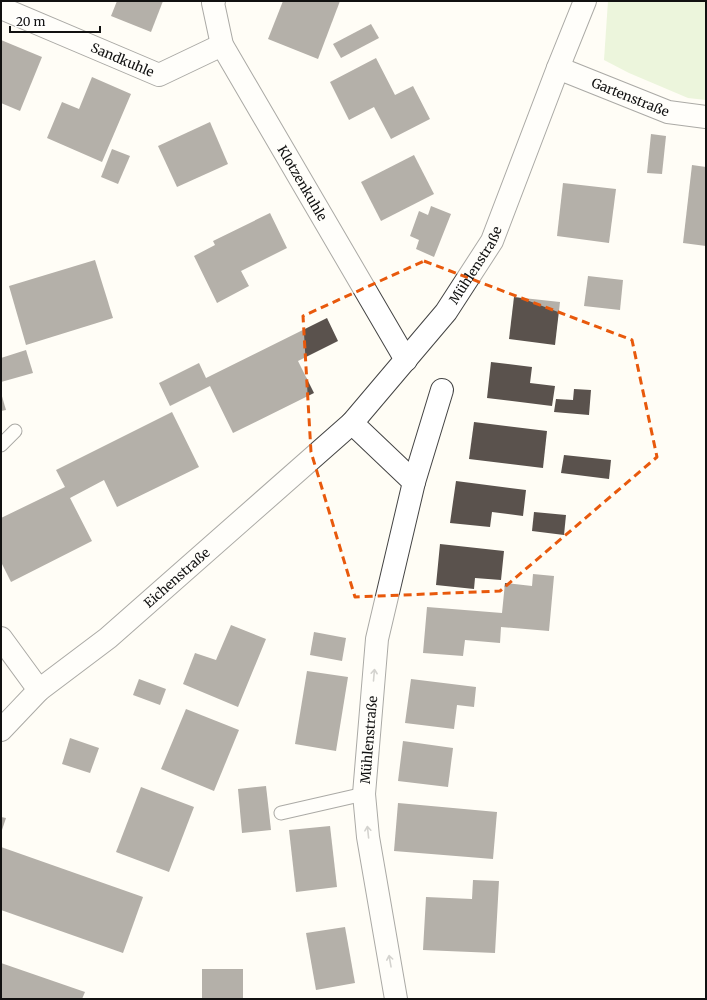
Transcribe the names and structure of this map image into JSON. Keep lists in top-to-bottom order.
{
  "streets": {
    "street": [
      "Sandkuhle",
      "Gartenstraße",
      "Klotzenkuhle",
      "Mühlenstraße",
      "Eichenstraße"
    ]
  },
  "crossings": [
    ["Sandkuhle", "Klotzenkuhle"],
    ["Gartenstraße", "Mühlenstraße"],
    ["Klotzenkuhle", "Mühlenstraße"],
    ["Mühlenstraße", "Eichenstraße"]
  ],
  "one_way": ["Mühlenstraße"],
  "scale_bar": "20 m"
}
